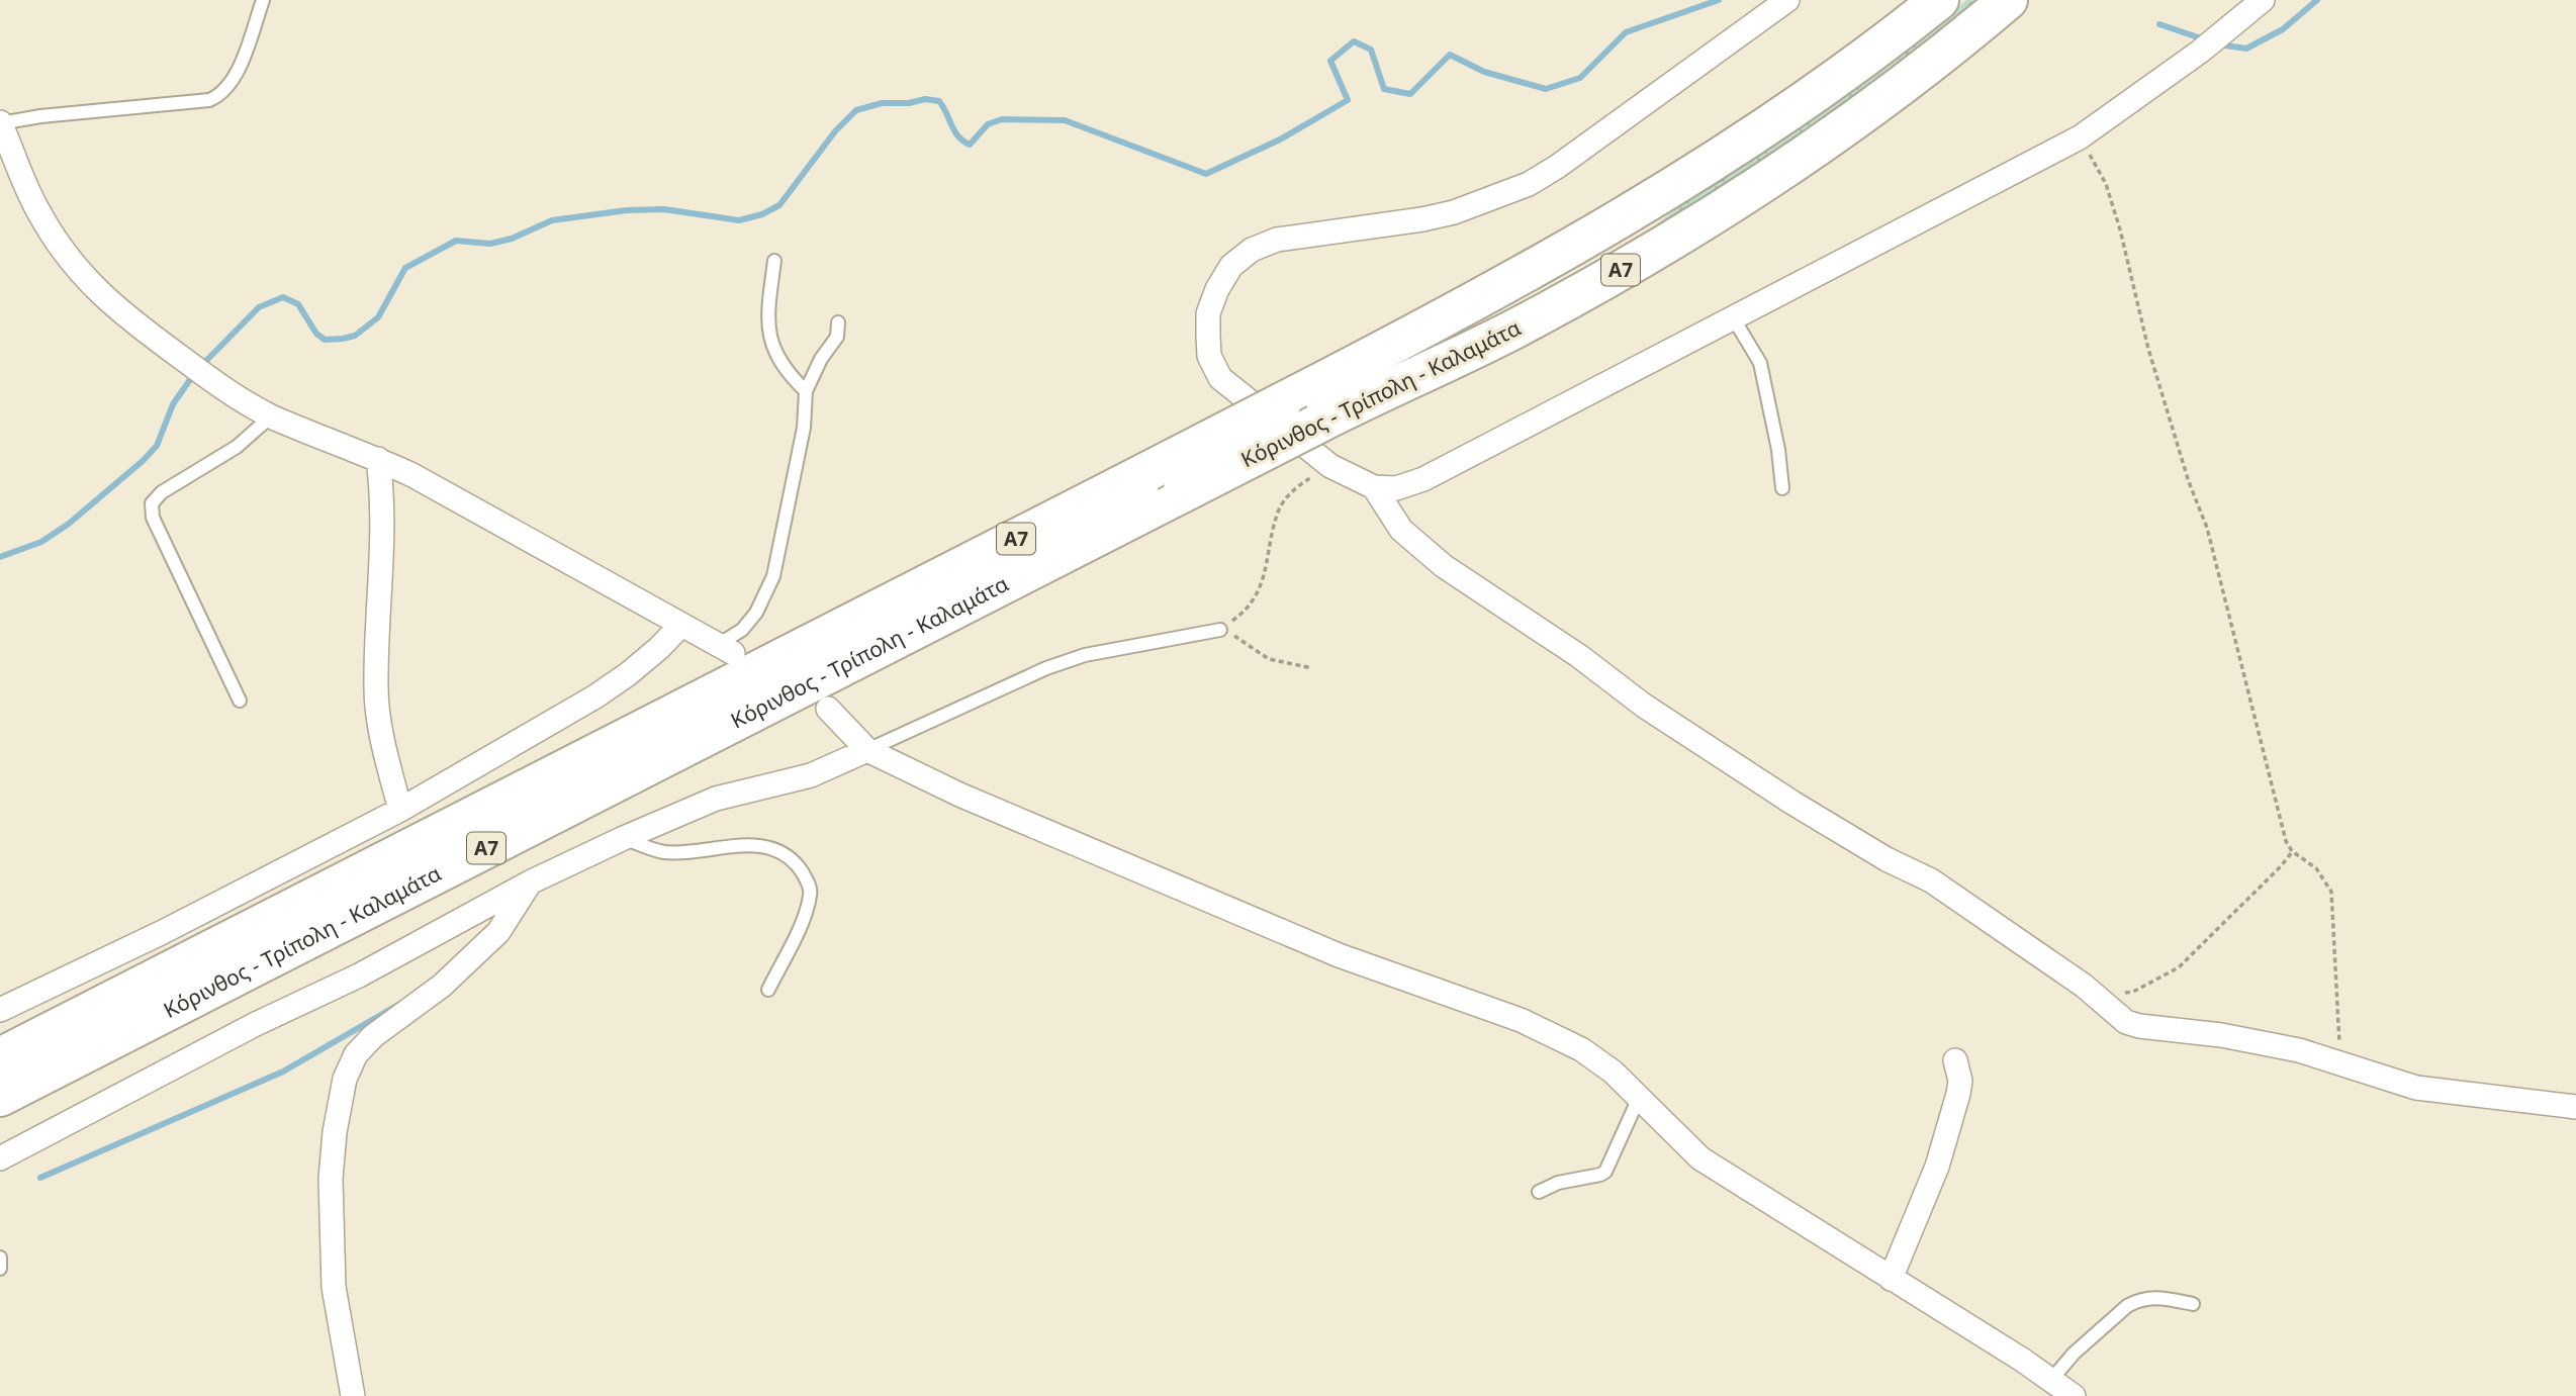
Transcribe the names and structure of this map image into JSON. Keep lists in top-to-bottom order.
{
  "streets": {
    "highway": ["Α7", "Κόρινθος - Τρίπολη - Καλαμάτα"]
  }
}
